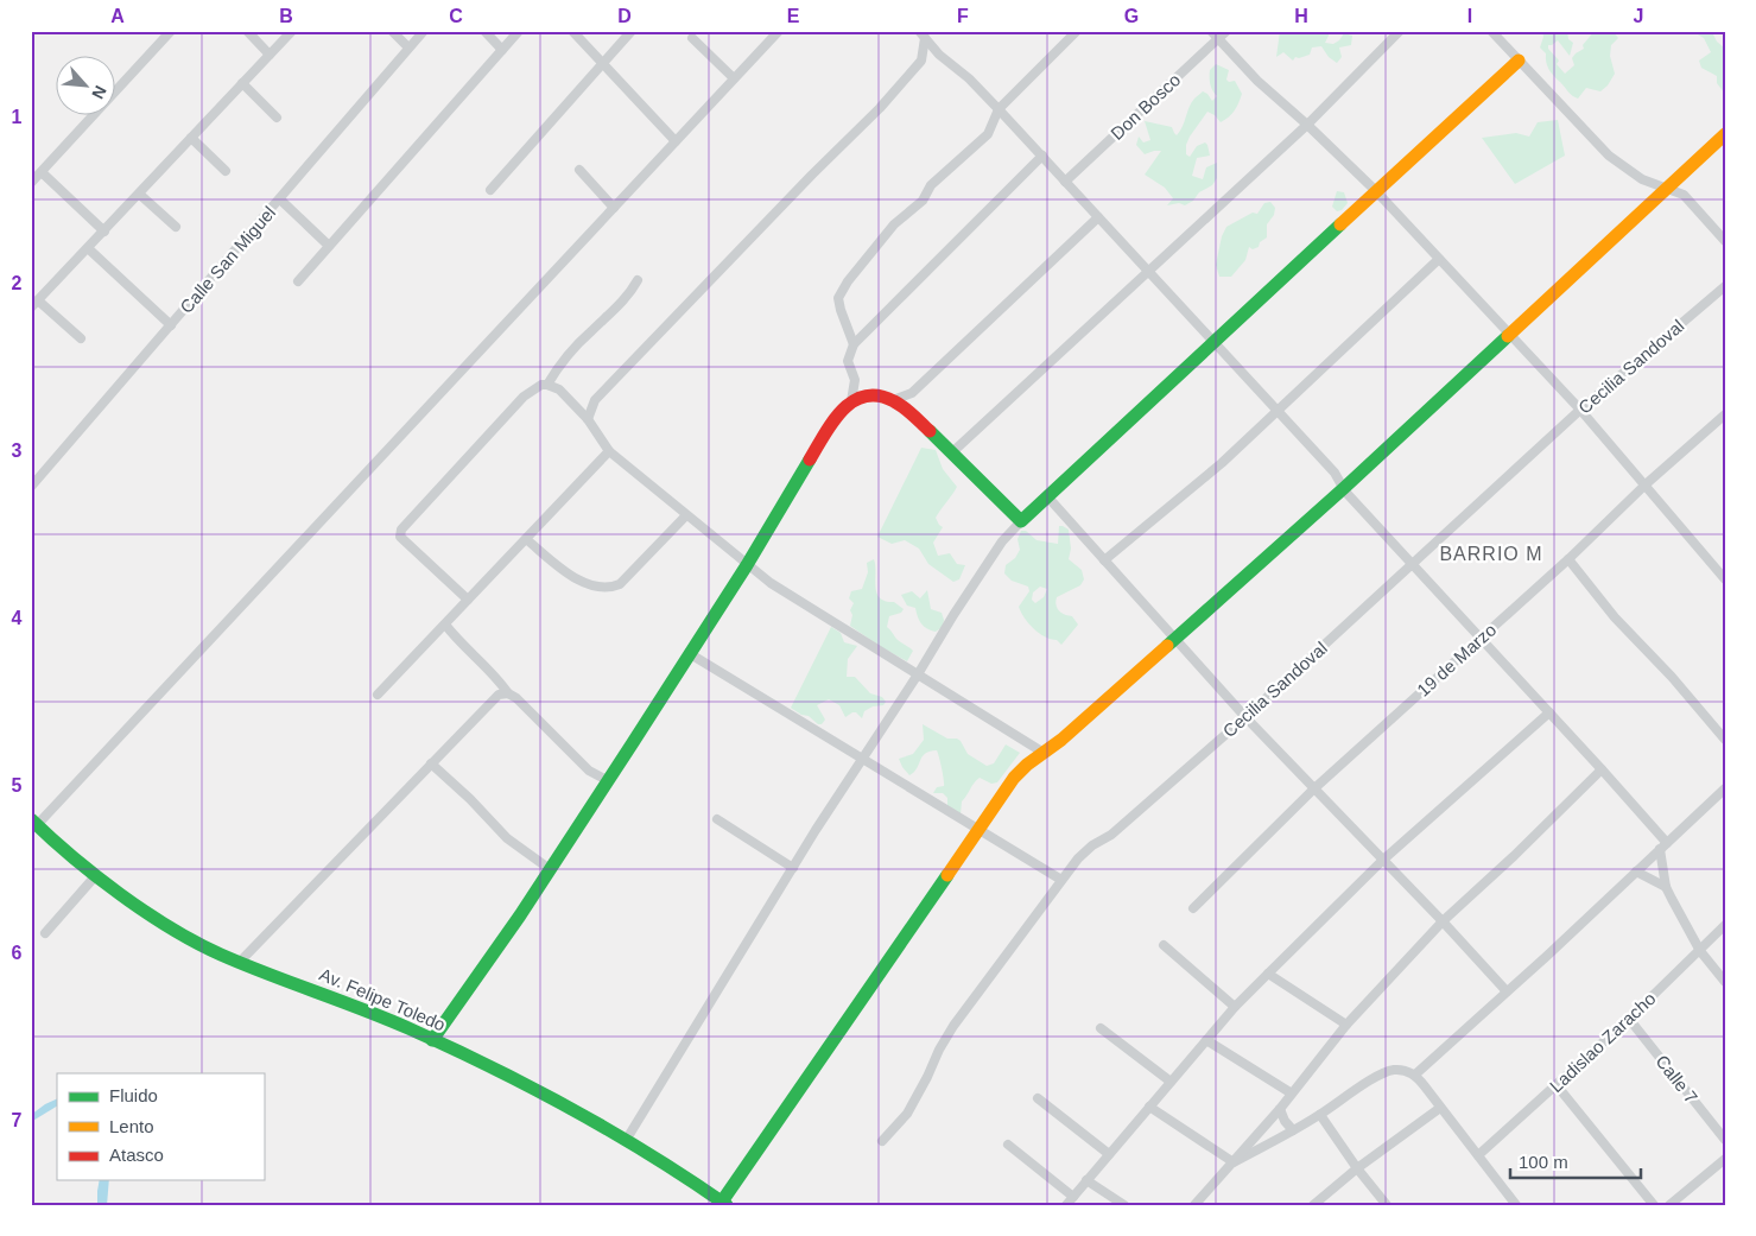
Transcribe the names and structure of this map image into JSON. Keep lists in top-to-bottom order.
{
  "streets": {
    "street": [
      "Don Bosco",
      "Calle San Miguel",
      "Cecilia Sandoval",
      "19 de Marzo",
      "Av. Felipe Toledo",
      "Ladislao Zaracho",
      "Calle 7"
    ]
  },
  "crossings": [
    ["Ladislao Zaracho", "Calle 7"]
  ],
  "districts": ["BARRIO M"],
  "legend": ["Fluido", "Lento", "Atasco"],
  "scale_bar": "100 m",
  "north": "bottom right",
  "grid": {
    "columns": [
      "A",
      "B",
      "C",
      "D",
      "E",
      "F",
      "G",
      "H",
      "I",
      "J"
    ],
    "rows": [
      "1",
      "2",
      "3",
      "4",
      "5",
      "6",
      "7"
    ]
  }
}
